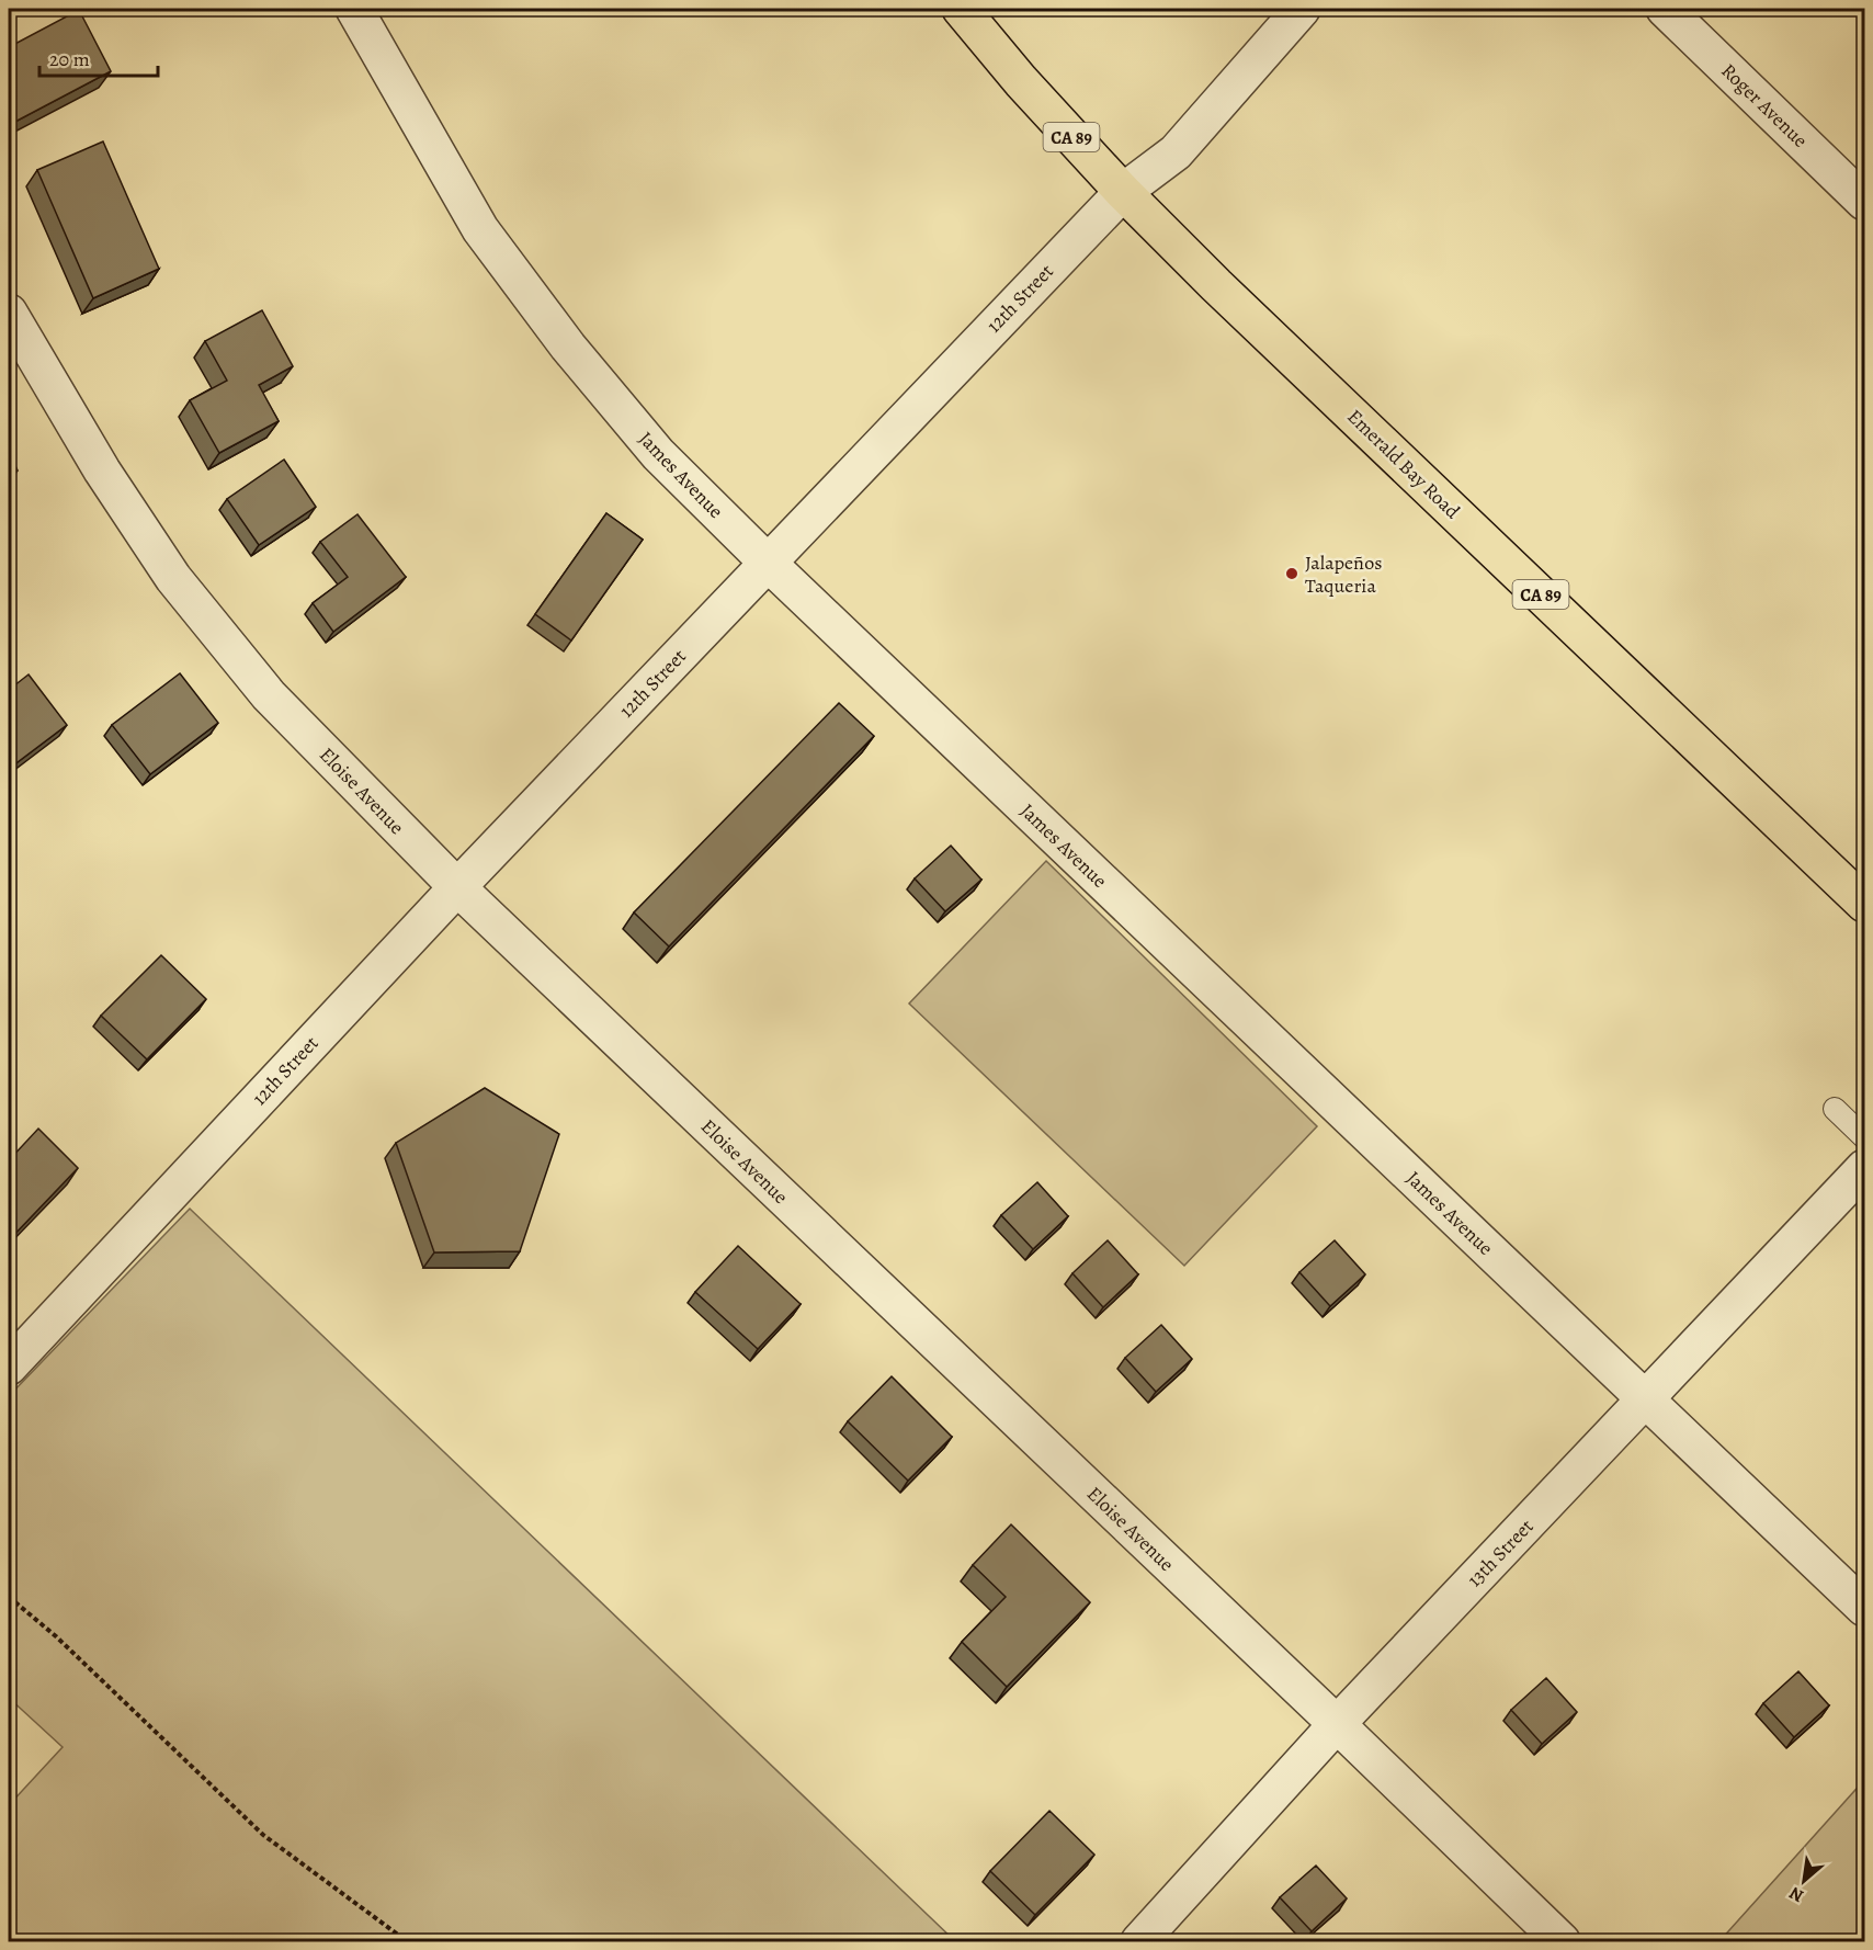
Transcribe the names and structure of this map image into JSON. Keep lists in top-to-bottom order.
{
  "streets": {
    "main road": ["CA 89", "Emerald Bay Road"],
    "street": [
      "Roger Avenue",
      "12th Street",
      "James Avenue",
      "Eloise Avenue",
      "13th Street"
    ]
  },
  "crossings": [
    ["12th Street", "Emerald Bay Road"],
    ["12th Street", "James Avenue"],
    ["12th Street", "Eloise Avenue"],
    ["James Avenue", "13th Street"],
    ["Eloise Avenue", "13th Street"]
  ],
  "places": ["Jalapeños Taqueria"],
  "scale_bar": "20 m",
  "north": "bottom left"
}
